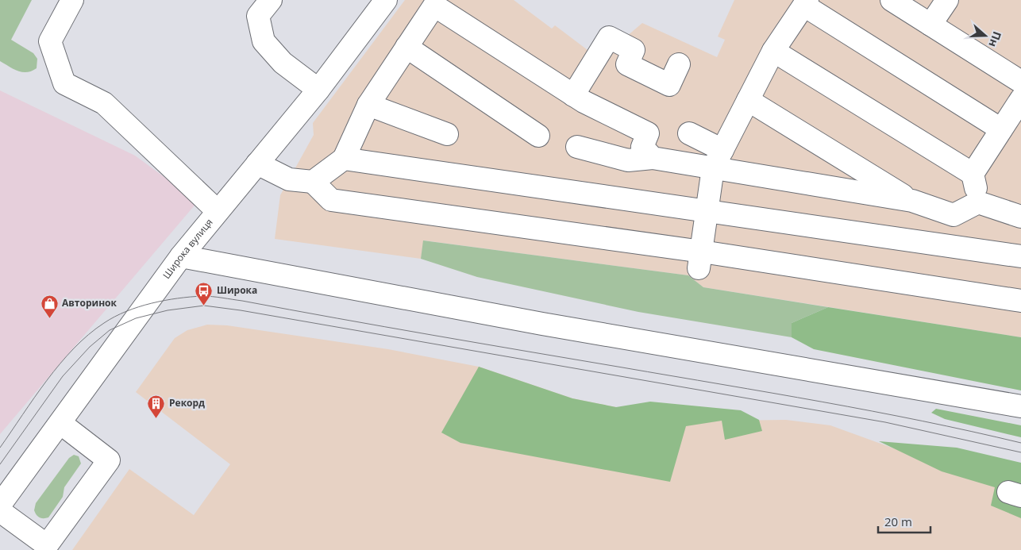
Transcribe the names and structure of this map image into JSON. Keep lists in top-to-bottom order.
{
  "streets": {
    "street": ["Широка вулиця"]
  },
  "places": {
    "bus stop": ["Широка"],
    "shop": ["Авторинок"],
    "building": ["Рекорд"]
  },
  "scale_bar": "20 m",
  "north": "right"
}
